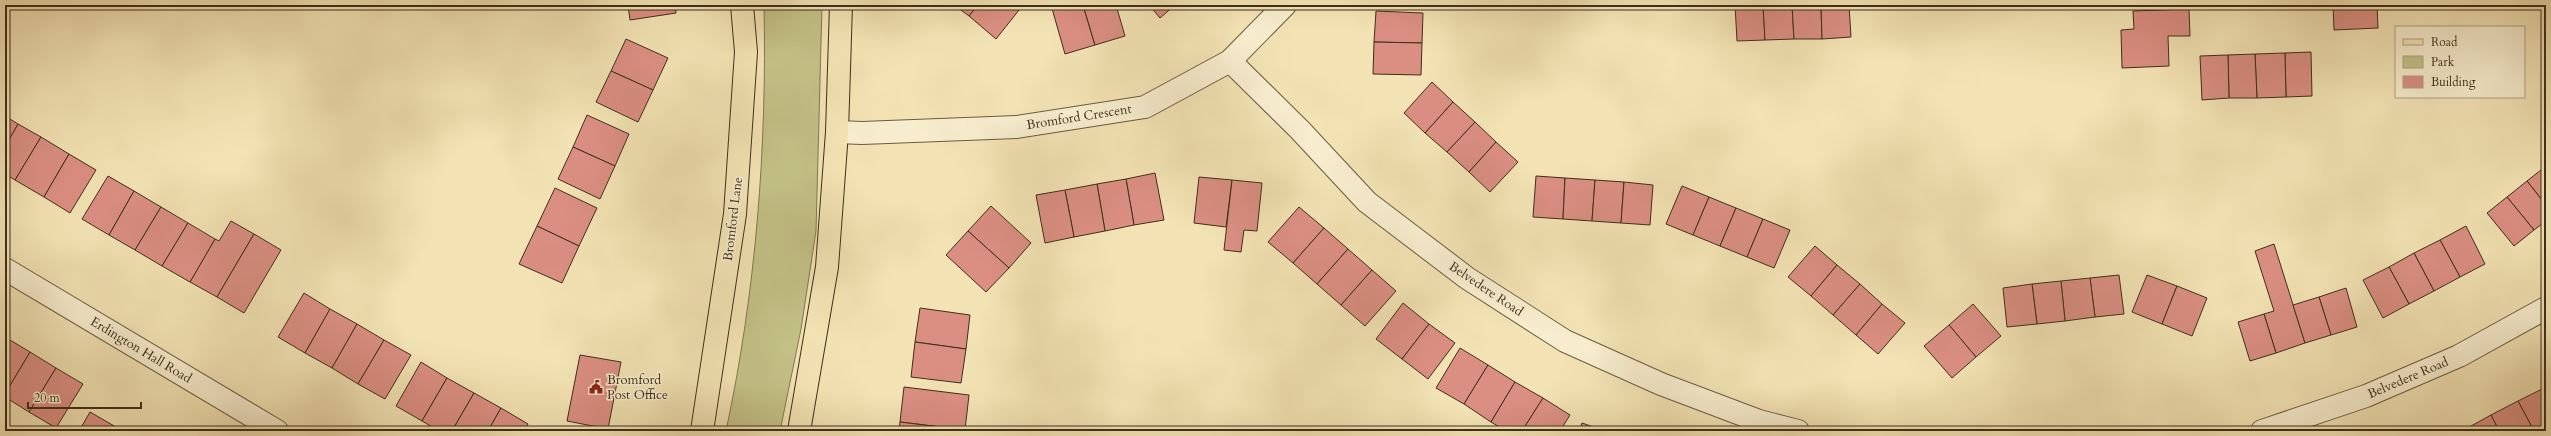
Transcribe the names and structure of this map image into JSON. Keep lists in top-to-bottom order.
{
  "streets": {
    "main road": ["Bromford Lane"],
    "street": ["Bromford Crescent", "Belvedere Road", "Erdington Hall Road"]
  },
  "crossings": [
    ["Bromford Crescent", "Belvedere Road"]
  ],
  "places": {
    "public building": ["Bromford Post Office"]
  },
  "legend": ["Road", "Park", "Building"],
  "scale_bar": "20 m"
}
